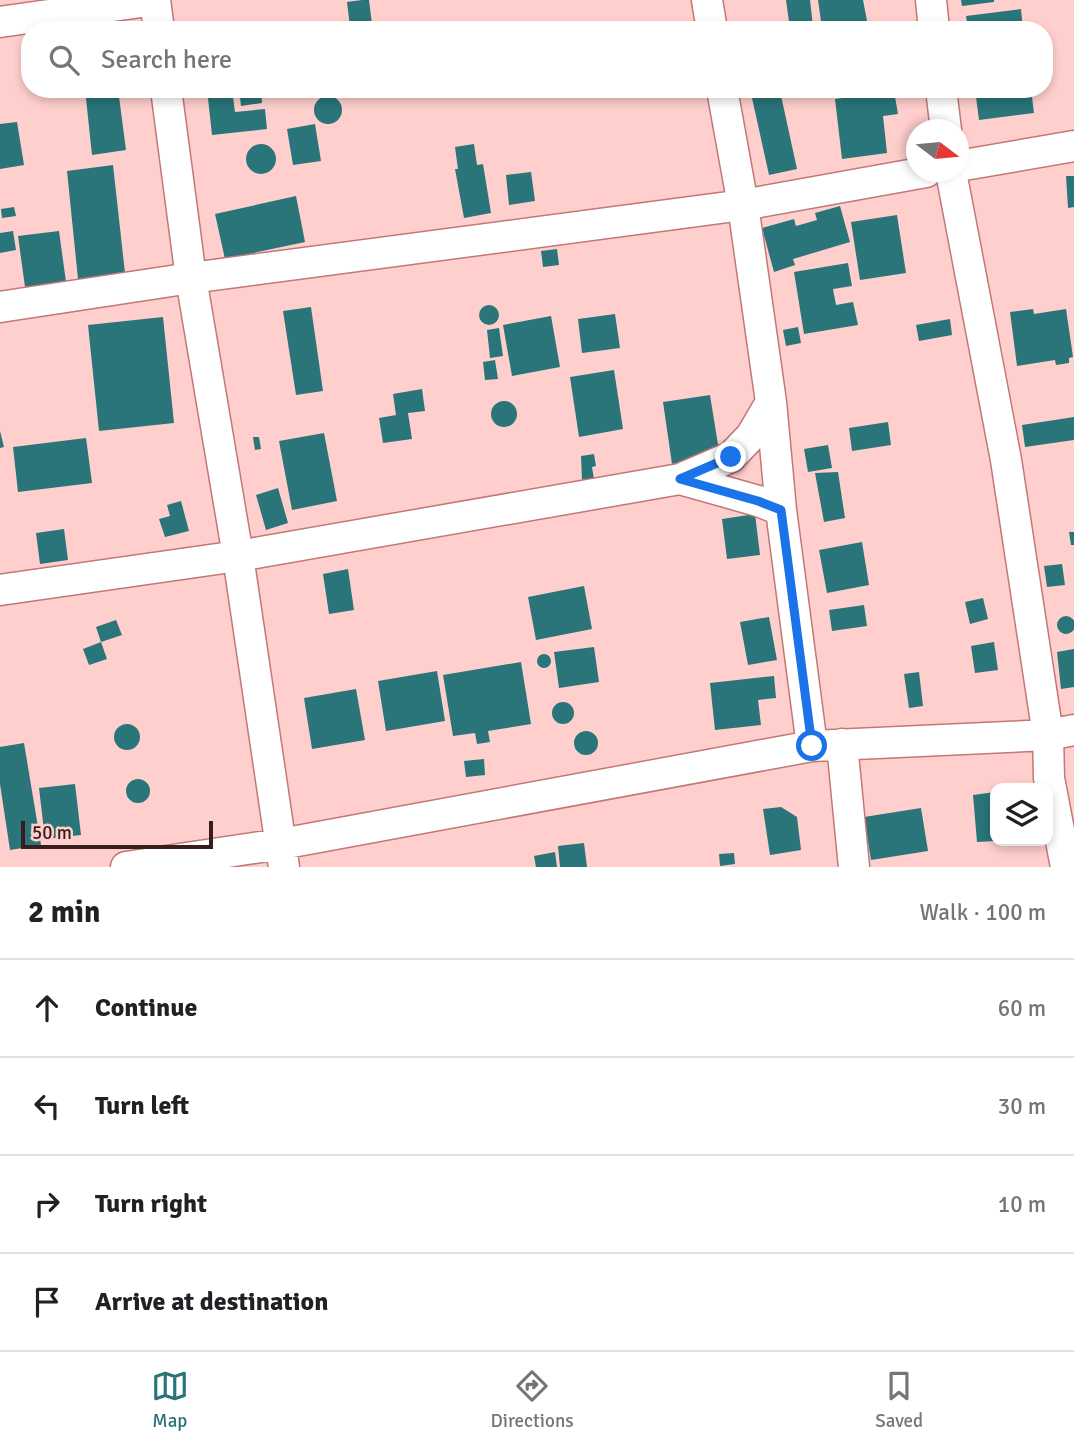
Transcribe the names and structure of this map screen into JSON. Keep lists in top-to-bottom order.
{
  "scale_bar": "50 m",
  "north": "right",
  "page": {
    "search": "Search here",
    "scale": "50 m",
    "heading": ["2 min", "Walk · 100 m"],
    "list": [
      ["Continue", "60 m"],
      ["Turn left", "30 m"],
      ["Turn right", "10 m"],
      "Arrive at destination"
    ],
    "nav": ["Map", "Directions", "Saved"]
  }
}
